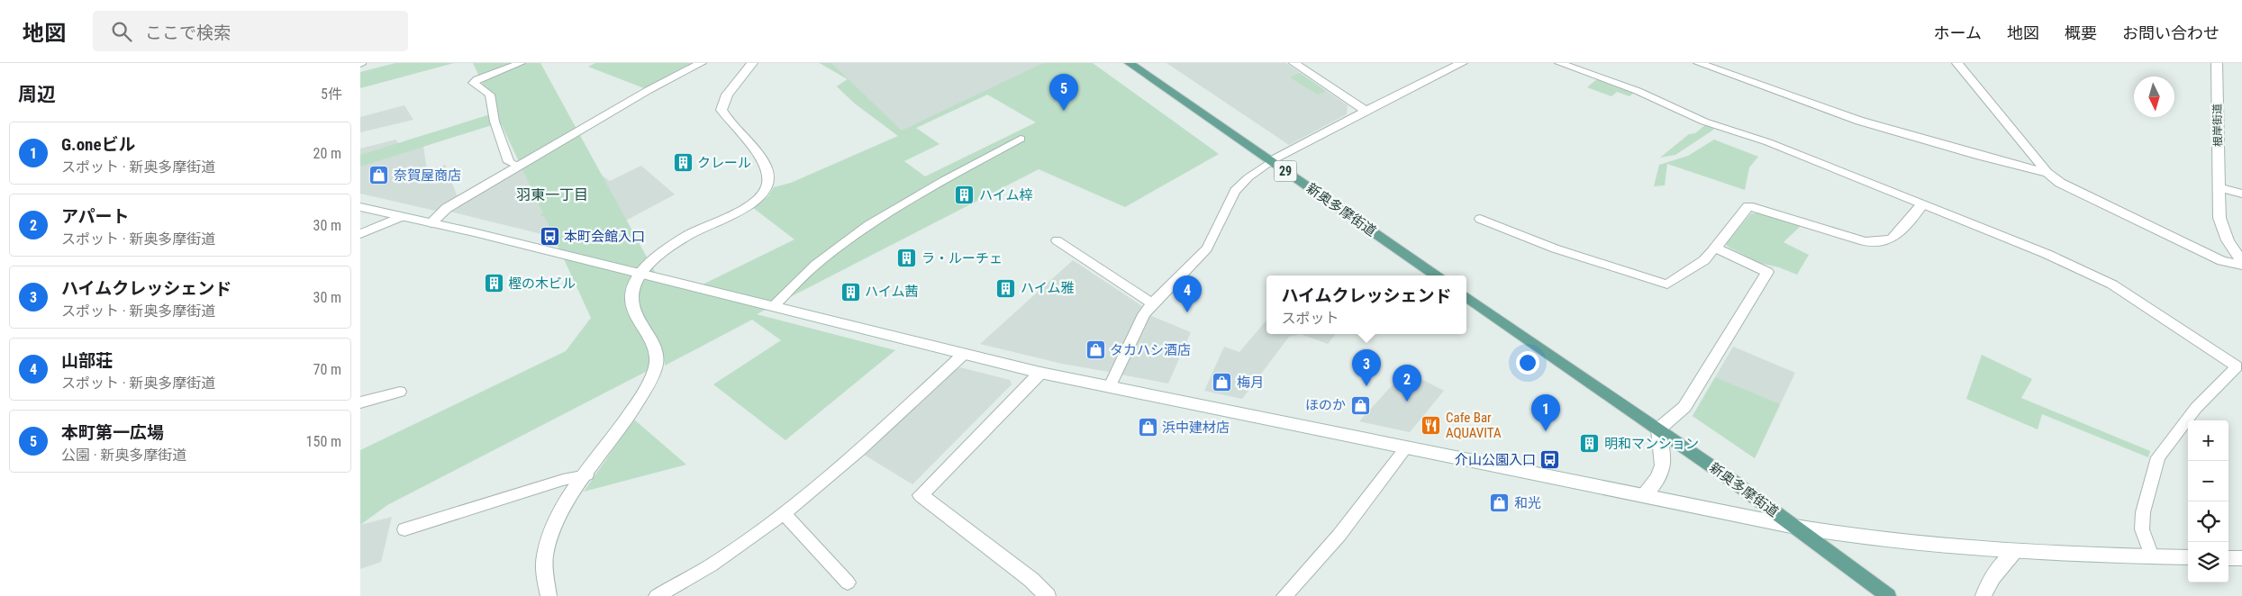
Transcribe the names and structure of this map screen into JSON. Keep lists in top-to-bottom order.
{
  "streets": {
    "main road": ["29", "新奥多摩街道"],
    "street": ["根岸街道"]
  },
  "districts": ["羽東一丁目"],
  "places": {
    "building": [
      "クレール",
      "ハイム梓",
      "ラ・ルーチェ",
      "樫の木ビル",
      "ハイム雅",
      "ハイム茜",
      "明和マンション"
    ],
    "shop": [
      "奈賀屋商店",
      "タカハシ酒店",
      "梅月",
      "ほのか",
      "浜中建材店",
      "和光"
    ],
    "bus stop": ["本町会館入口", "介山公園入口"],
    "restaurant": ["Cafe Bar AQUAVITA"]
  },
  "north": "bottom",
  "page": {
    "header": "地図",
    "search": "ここで検索",
    "nav": [
      "ホーム",
      "地図",
      "概要",
      "お問い合わせ"
    ],
    "heading": ["周辺", "5件"],
    "pins": [
      "5",
      "4",
      "3",
      "2",
      "1"
    ],
    "list": [
      {
        "mark": "1",
        "name": "G.oneビル",
        "note": "スポット · 新奥多摩街道",
        "value": "20 m"
      },
      {
        "mark": "2",
        "name": "アパート",
        "note": "スポット · 新奥多摩街道",
        "value": "30 m"
      },
      {
        "mark": "3",
        "name": "ハイムクレッシェンド",
        "note": "スポット · 新奥多摩街道",
        "value": "30 m"
      },
      {
        "mark": "4",
        "name": "山部荘",
        "note": "スポット · 新奥多摩街道",
        "value": "70 m"
      },
      {
        "mark": "5",
        "name": "本町第一広場",
        "note": "公園 · 新奥多摩街道",
        "value": "150 m"
      }
    ],
    "popup": ["ハイムクレッシェンド", "スポット"],
    "map_buttons": ["+", "−"]
  }
}
